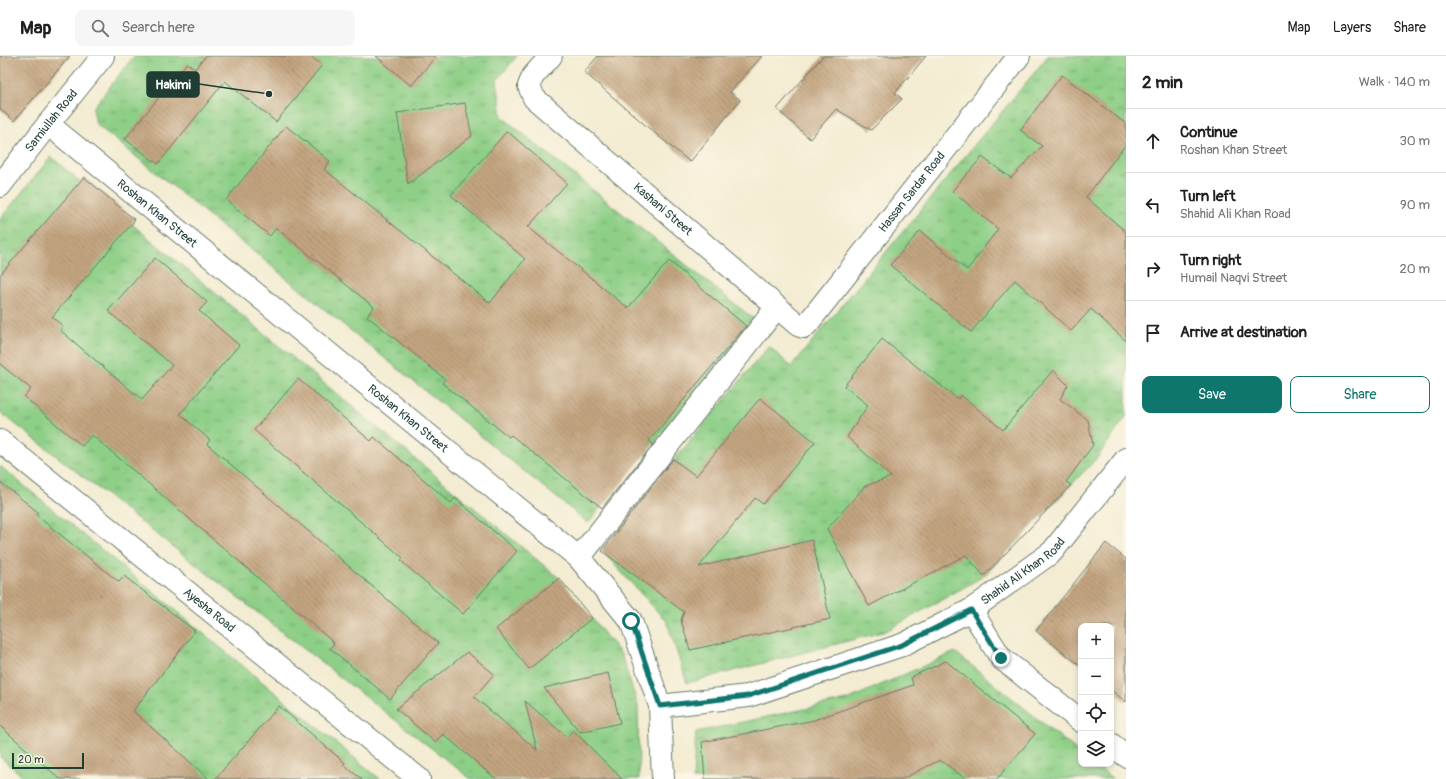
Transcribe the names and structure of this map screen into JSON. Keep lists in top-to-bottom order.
{
  "streets": {
    "street": [
      "Samiullah Road",
      "Hassan Sardar Road",
      "Kashani Street",
      "Roshan Khan Street",
      "Shahid Ali Khan Road",
      "Ayesha Road"
    ]
  },
  "crossings": [
    ["Samiullah Road", "Roshan Khan Street"],
    ["Hassan Sardar Road", "Kashani Street"],
    ["Roshan Khan Street", "Shahid Ali Khan Road"]
  ],
  "places": ["Hakimi"],
  "scale_bar": "20 m",
  "page": {
    "header": "Map",
    "search": "Search here",
    "nav": ["Map", "Layers", "Share"],
    "heading": ["2 min", "Walk · 140 m"],
    "list": [
      ["Continue", "Roshan Khan Street", "30 m"],
      ["Turn left", "Shahid Ali Khan Road", "90 m"],
      ["Turn right", "Humail Naqvi Street", "20 m"],
      "Arrive at destination"
    ],
    "buttons": ["Save", "Share"],
    "map_buttons": ["+", "−"],
    "scale": "20 m"
  }
}
